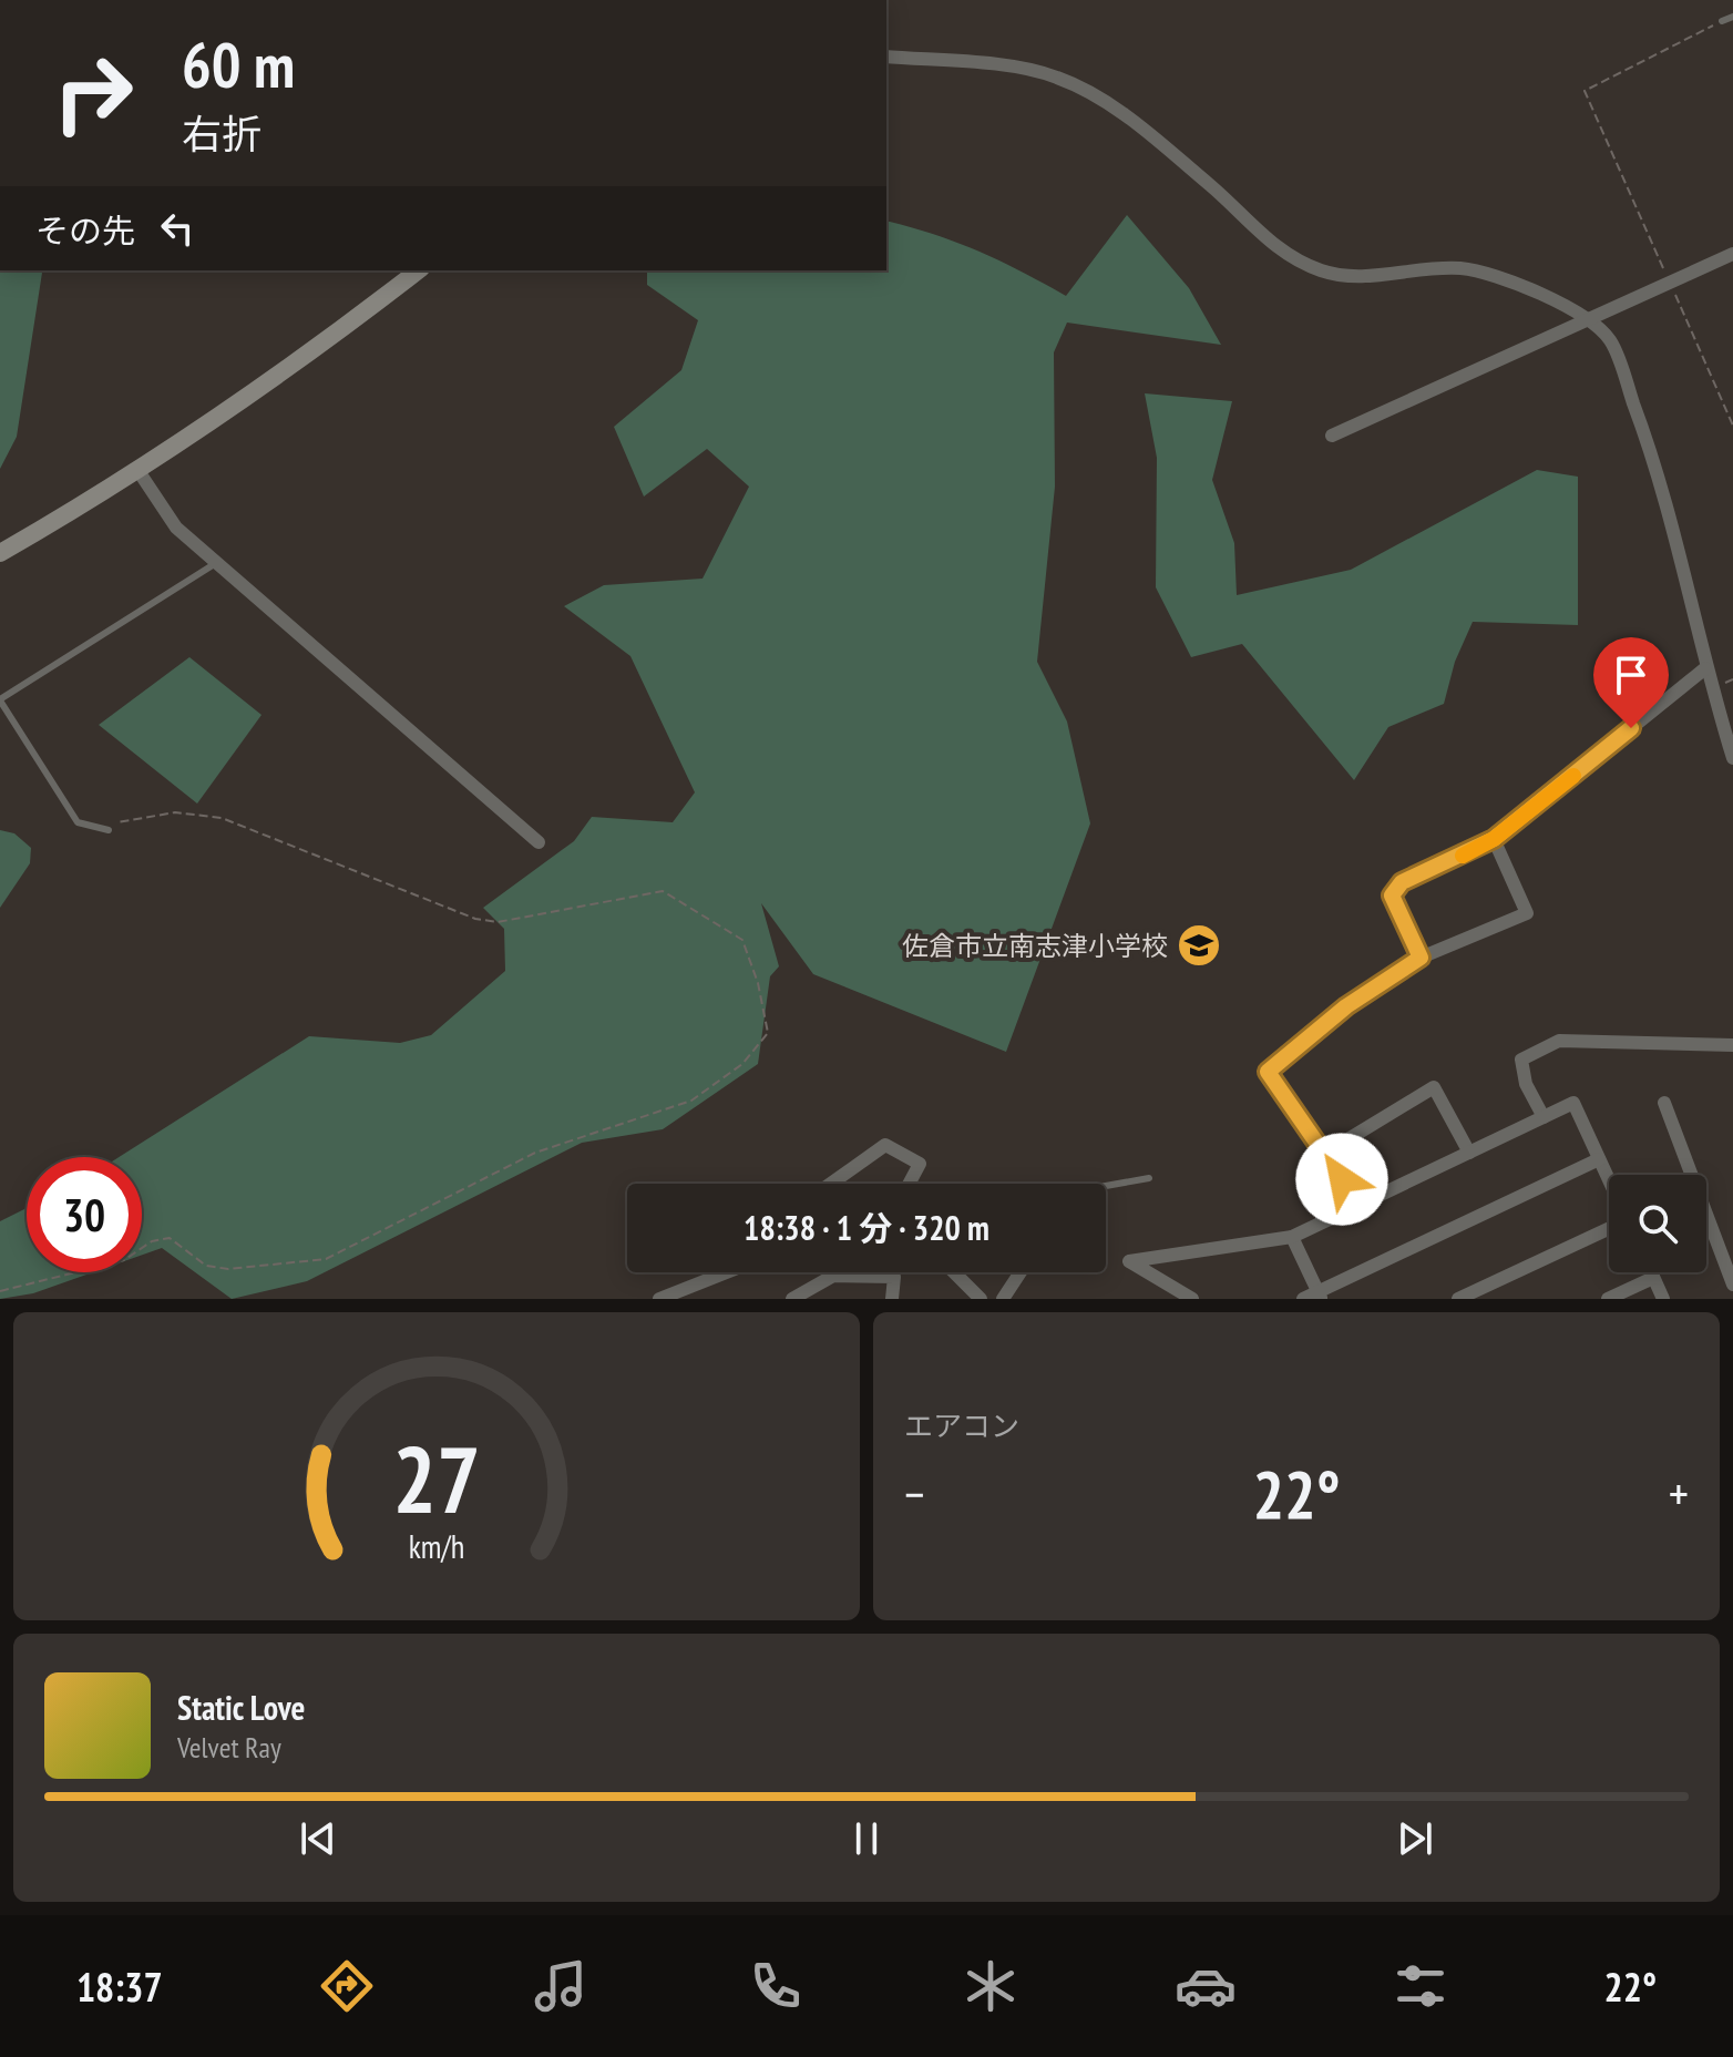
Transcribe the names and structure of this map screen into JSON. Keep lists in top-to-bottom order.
{
  "places": {
    "school or university": ["佐倉市立南志津小学校"]
  },
  "page": {
    "turn": ["60 m", "右折"],
    "then": "その先",
    "limit": "30",
    "trip": "18:38 · 1 分 · 320 m",
    "tile": "エアコン",
    "heat": ["−", "22°", "+"],
    "song": ["Static Love", "Velvet Ray"],
    "tabs": ["18:37", "22°"],
    "gauge": ["27", "km/h"]
  }
}
